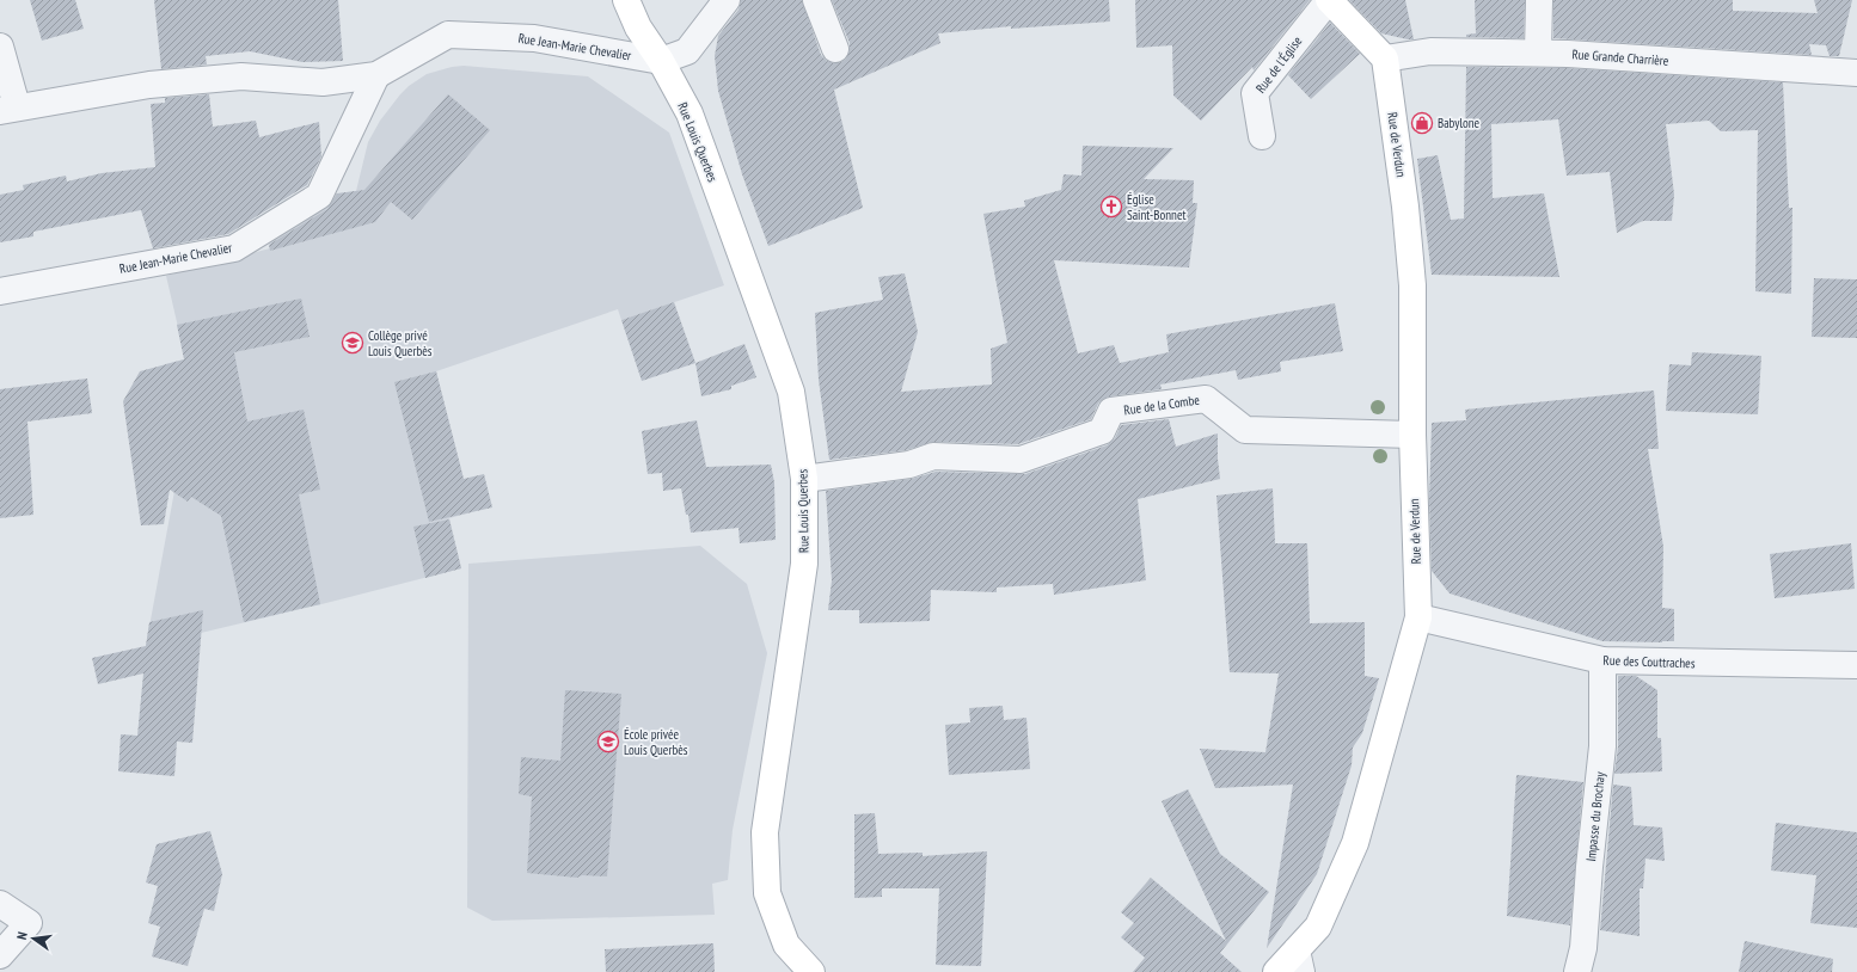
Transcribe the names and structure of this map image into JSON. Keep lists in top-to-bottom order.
{
  "streets": {
    "street": [
      "Rue Jean-Marie Chevalier",
      "Rue Grande Charrière",
      "Rue de l'Église",
      "Rue Louis Querbes",
      "Rue de Verdun",
      "Rue de la Combe",
      "Rue des Couttraches",
      "Impasse du Brochay"
    ]
  },
  "crossings": [
    ["Rue Jean-Marie Chevalier", "Rue Louis Querbes"],
    ["Rue Grande Charrière", "Rue de Verdun"],
    ["Rue Louis Querbes", "Rue de la Combe"],
    ["Rue de Verdun", "Rue de la Combe"],
    ["Rue de Verdun", "Rue des Couttraches"],
    ["Rue des Couttraches", "Impasse du Brochay"]
  ],
  "places": {
    "shop": ["Babylone"],
    "church": ["Église Saint-Bonnet"],
    "school or university": ["Collège privé Louis Querbès", "École privée Louis Querbès"]
  },
  "north": "left"
}
